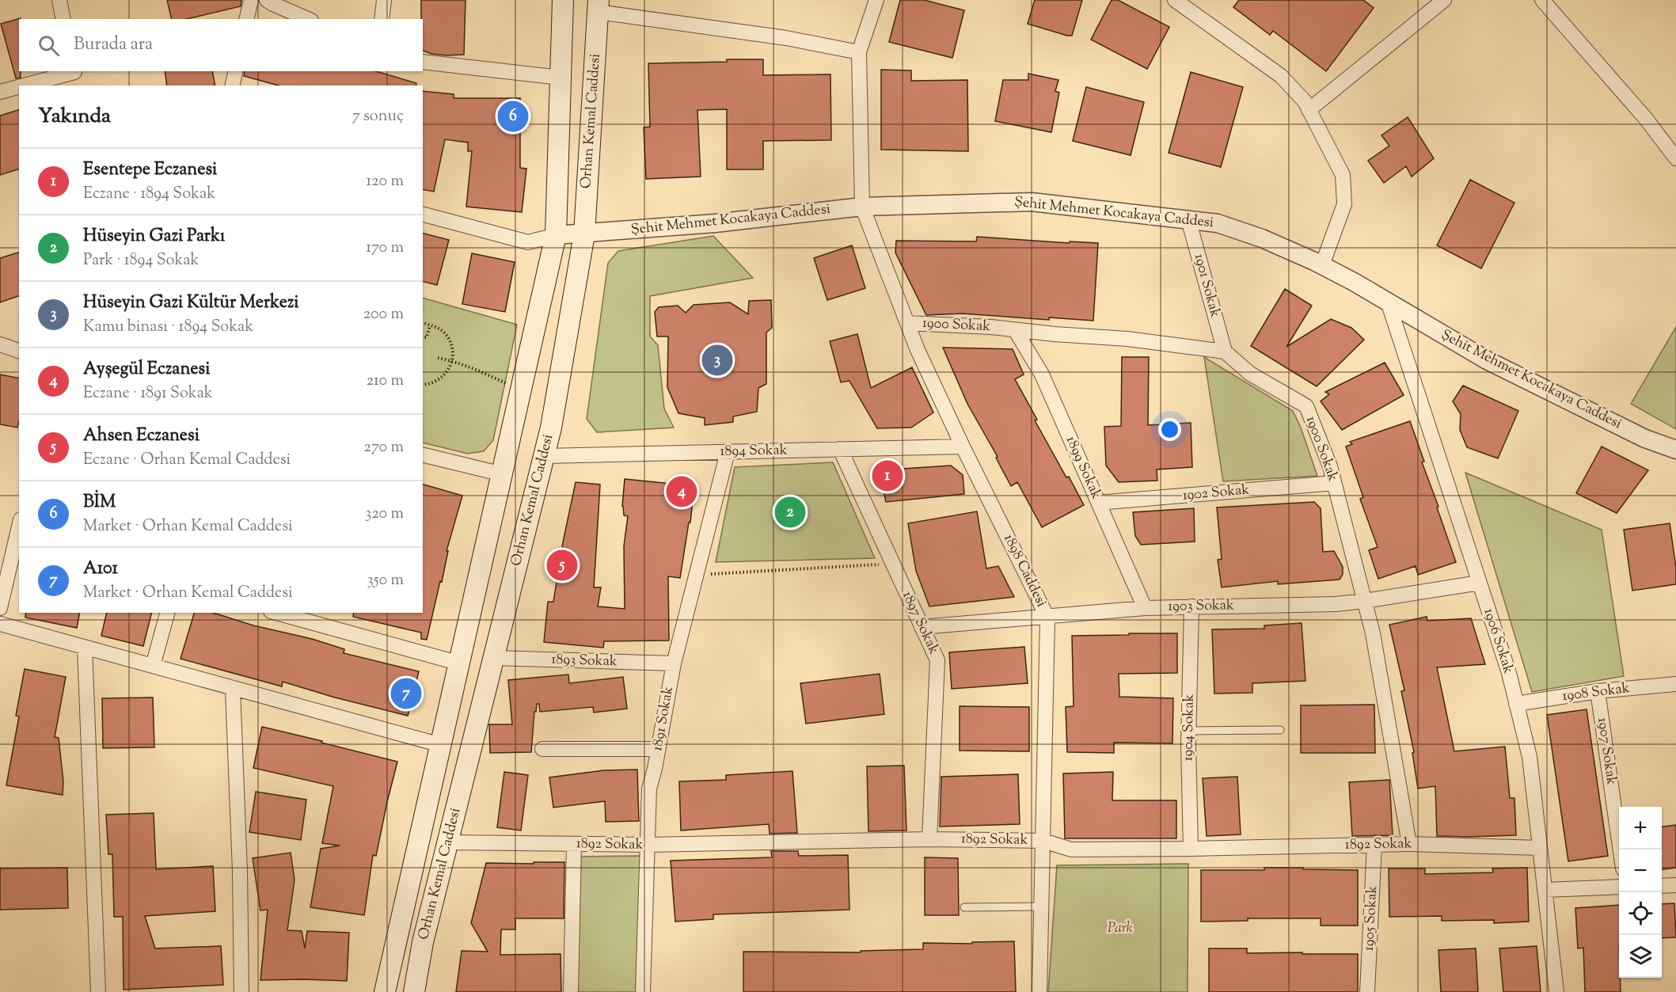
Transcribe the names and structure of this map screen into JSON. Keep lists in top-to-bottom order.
{
  "streets": {
    "main road": ["Orhan Kemal Caddesi"],
    "street": [
      "Şehit Mehmet Kocakaya Caddesi",
      "1901 Sokak",
      "1900 Sokak",
      "1894 Sokak",
      "1899 Sokak",
      "1902 Sokak",
      "1898 Caddesi",
      "1903 Sokak",
      "1897 Sokak",
      "1906 Sokak",
      "1893 Sokak",
      "1908 Sokak",
      "1891 Sokak",
      "1904 Sokak",
      "1907 Sokak",
      "1892 Sokak",
      "1905 Sokak"
    ]
  },
  "crossings": [
    ["Orhan Kemal Caddesi", "Şehit Mehmet Kocakaya Caddesi"],
    ["Orhan Kemal Caddesi", "1894 Sokak"],
    ["Orhan Kemal Caddesi", "1893 Sokak"],
    ["Orhan Kemal Caddesi", "1892 Sokak"],
    ["Şehit Mehmet Kocakaya Caddesi", "1901 Sokak"],
    ["Şehit Mehmet Kocakaya Caddesi", "1898 Caddesi"],
    ["Şehit Mehmet Kocakaya Caddesi", "1906 Sokak"],
    ["1901 Sokak", "1900 Sokak"],
    ["1900 Sokak", "1899 Sokak"],
    ["1900 Sokak", "1902 Sokak"],
    ["1900 Sokak", "1898 Caddesi"],
    ["1900 Sokak", "1903 Sokak"],
    ["1900 Sokak", "1892 Sokak"],
    ["1894 Sokak", "1898 Caddesi"],
    ["1894 Sokak", "1897 Sokak"],
    ["1894 Sokak", "1891 Sokak"],
    ["1899 Sokak", "1902 Sokak"],
    ["1899 Sokak", "1903 Sokak"],
    ["1898 Caddesi", "1903 Sokak"],
    ["1898 Caddesi", "1892 Sokak"],
    ["1903 Sokak", "1897 Sokak"],
    ["1903 Sokak", "1906 Sokak"],
    ["1903 Sokak", "1904 Sokak"],
    ["1897 Sokak", "1892 Sokak"],
    ["1906 Sokak", "1908 Sokak"],
    ["1906 Sokak", "1892 Sokak"],
    ["1893 Sokak", "1891 Sokak"],
    ["1908 Sokak", "1907 Sokak"],
    ["1891 Sokak", "1892 Sokak"],
    ["1904 Sokak", "1892 Sokak"],
    ["1892 Sokak", "1905 Sokak"]
  ],
  "parks": ["Park"],
  "page": {
    "search": "Burada ara",
    "heading": ["Yakında", "7 sonuç"],
    "pins": [
      "6",
      "3",
      "1",
      "4",
      "2",
      "5",
      "7"
    ],
    "list": [
      {
        "mark": "1",
        "name": "Esentepe Eczanesi",
        "note": "Eczane · 1894 Sokak",
        "value": "120 m"
      },
      {
        "mark": "2",
        "name": "Hüseyin Gazi Parkı",
        "note": "Park · 1894 Sokak",
        "value": "170 m"
      },
      {
        "mark": "3",
        "name": "Hüseyin Gazi Kültür Merkezi",
        "note": "Kamu binası · 1894 Sokak",
        "value": "200 m"
      },
      {
        "mark": "4",
        "name": "Ayşegül Eczanesi",
        "note": "Eczane · 1891 Sokak",
        "value": "210 m"
      },
      {
        "mark": "5",
        "name": "Ahsen Eczanesi",
        "note": "Eczane · Orhan Kemal Caddesi",
        "value": "270 m"
      },
      {
        "mark": "6",
        "name": "BİM",
        "note": "Market · Orhan Kemal Caddesi",
        "value": "320 m"
      },
      {
        "mark": "7",
        "name": "A101",
        "note": "Market · Orhan Kemal Caddesi",
        "value": "350 m"
      }
    ],
    "map_buttons": ["+", "−"]
  }
}
